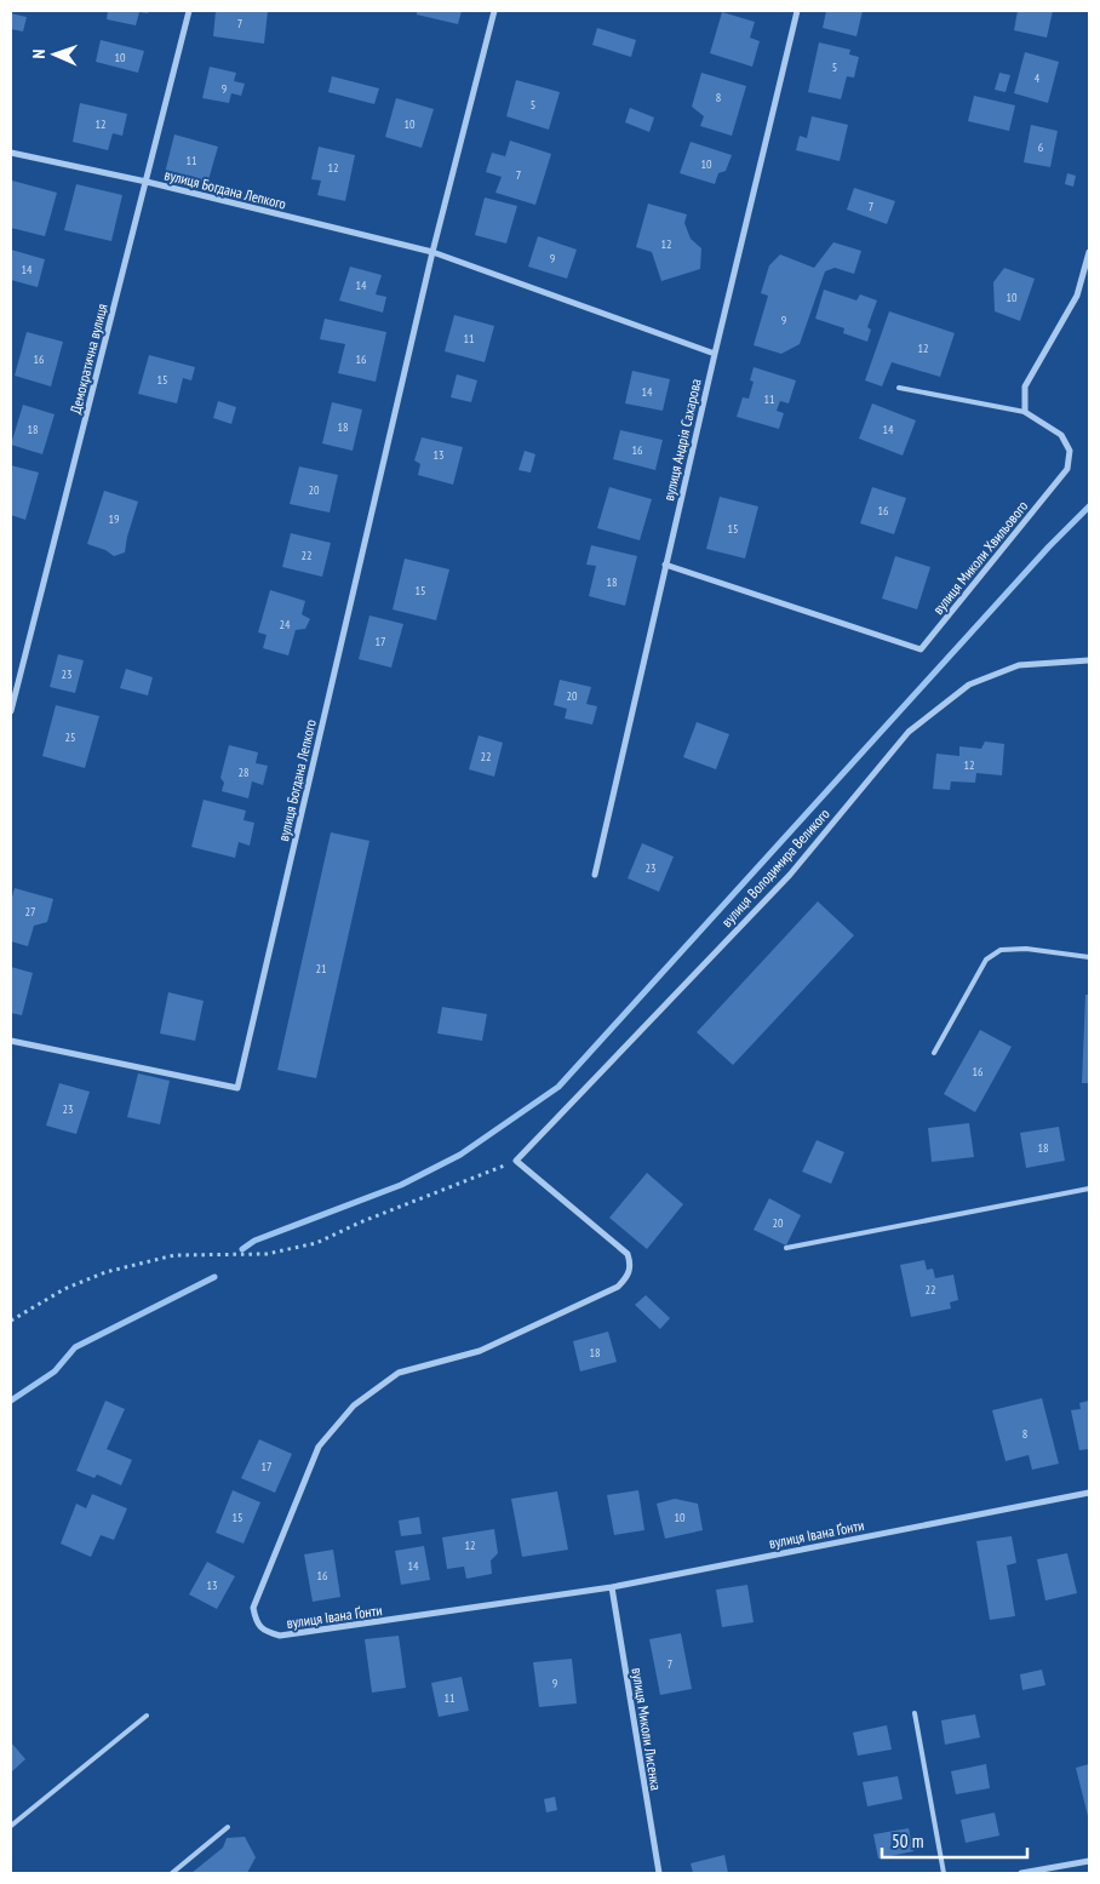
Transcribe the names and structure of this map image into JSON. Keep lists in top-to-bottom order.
{
  "streets": {
    "street": [
      "вулиця Богдана Лепкого",
      "Демократична вулиця",
      "вулиця Андрія Сахарова",
      "вулиця Миколи Хвильового",
      "вулиця Володимира Великого",
      "вулиця Івана Ґонти",
      "вулиця Миколи Лисенка"
    ]
  },
  "crossings": [
    ["вулиця Богдана Лепкого", "Демократична вулиця"],
    ["вулиця Богдана Лепкого", "вулиця Андрія Сахарова"],
    ["вулиця Андрія Сахарова", "вулиця Миколи Хвильового"],
    ["вулиця Володимира Великого", "вулиця Івана Ґонти"],
    ["вулиця Івана Ґонти", "вулиця Миколи Лисенка"]
  ],
  "house_numbers": [
    "7",
    "10",
    "5",
    "4",
    "9",
    "8",
    "5",
    "12",
    "10",
    "6",
    "11",
    "10",
    "12",
    "7",
    "7",
    "12",
    "9",
    "14",
    "14",
    "10",
    "9",
    "11",
    "12",
    "16",
    "16",
    "15",
    "14",
    "11",
    "18",
    "18",
    "14",
    "16",
    "13",
    "20",
    "16",
    "19",
    "15",
    "22",
    "18",
    "15",
    "24",
    "17",
    "23",
    "20",
    "25",
    "22",
    "12",
    "28",
    "23",
    "27",
    "21",
    "16",
    "23",
    "18",
    "20",
    "22",
    "18",
    "8",
    "17",
    "15",
    "10",
    "12",
    "14",
    "16",
    "13",
    "7",
    "9",
    "11"
  ],
  "scale_bar": "50 m",
  "north": "left"
}
